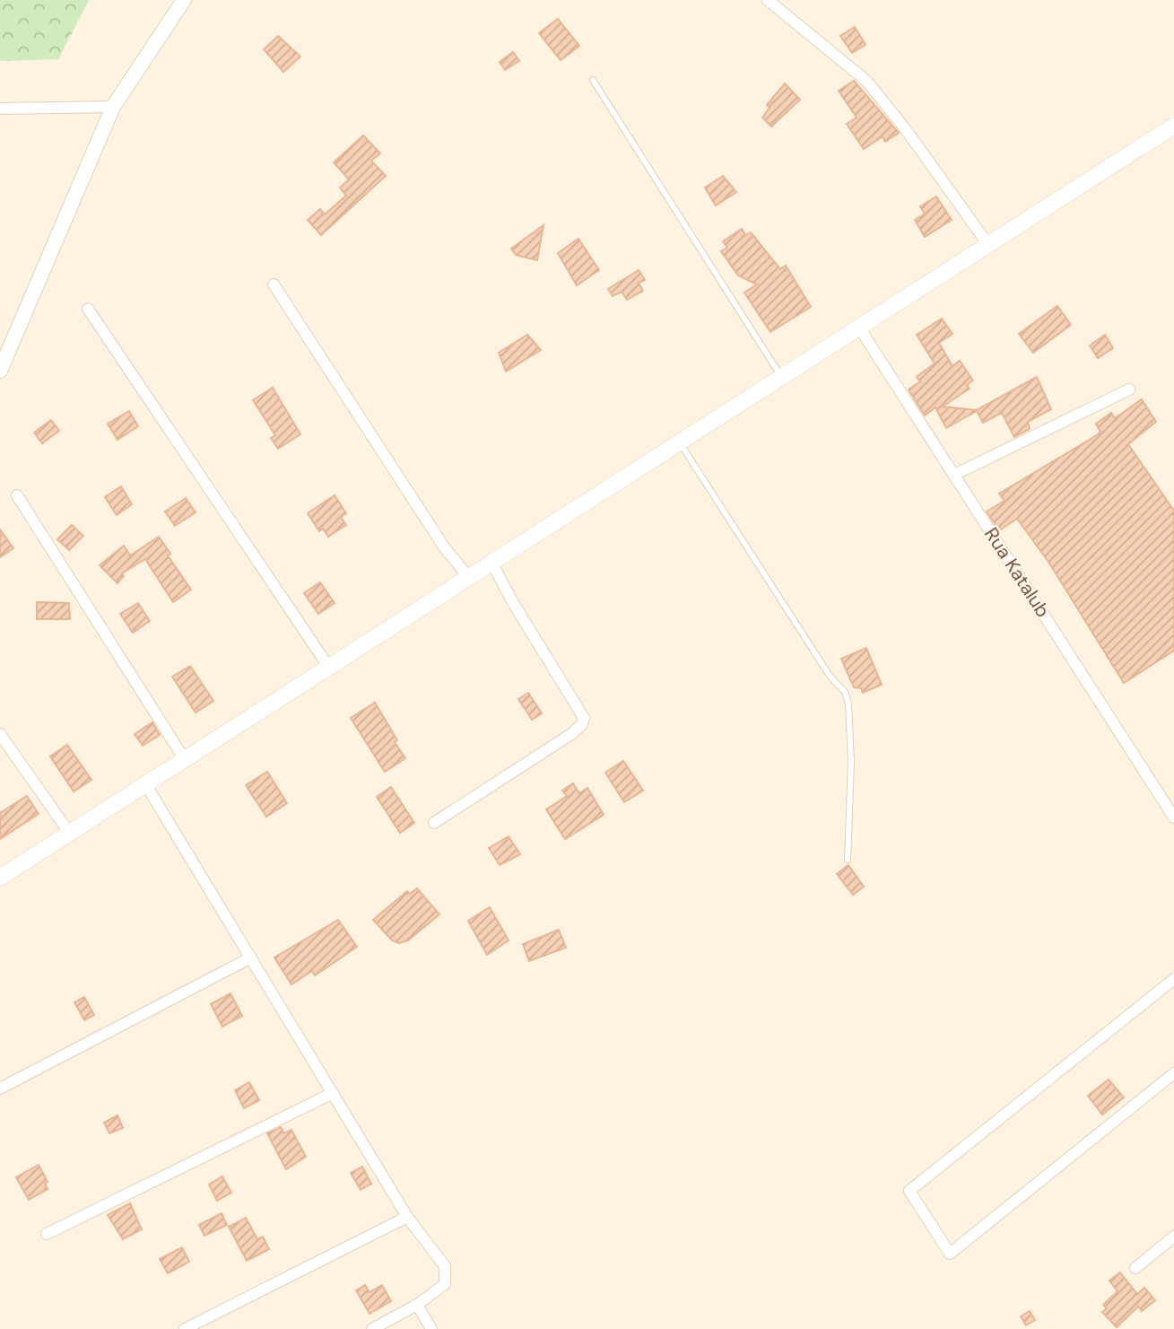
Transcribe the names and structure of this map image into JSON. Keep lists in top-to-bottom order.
{
  "streets": {
    "street": ["Rua Katalub"]
  }
}
